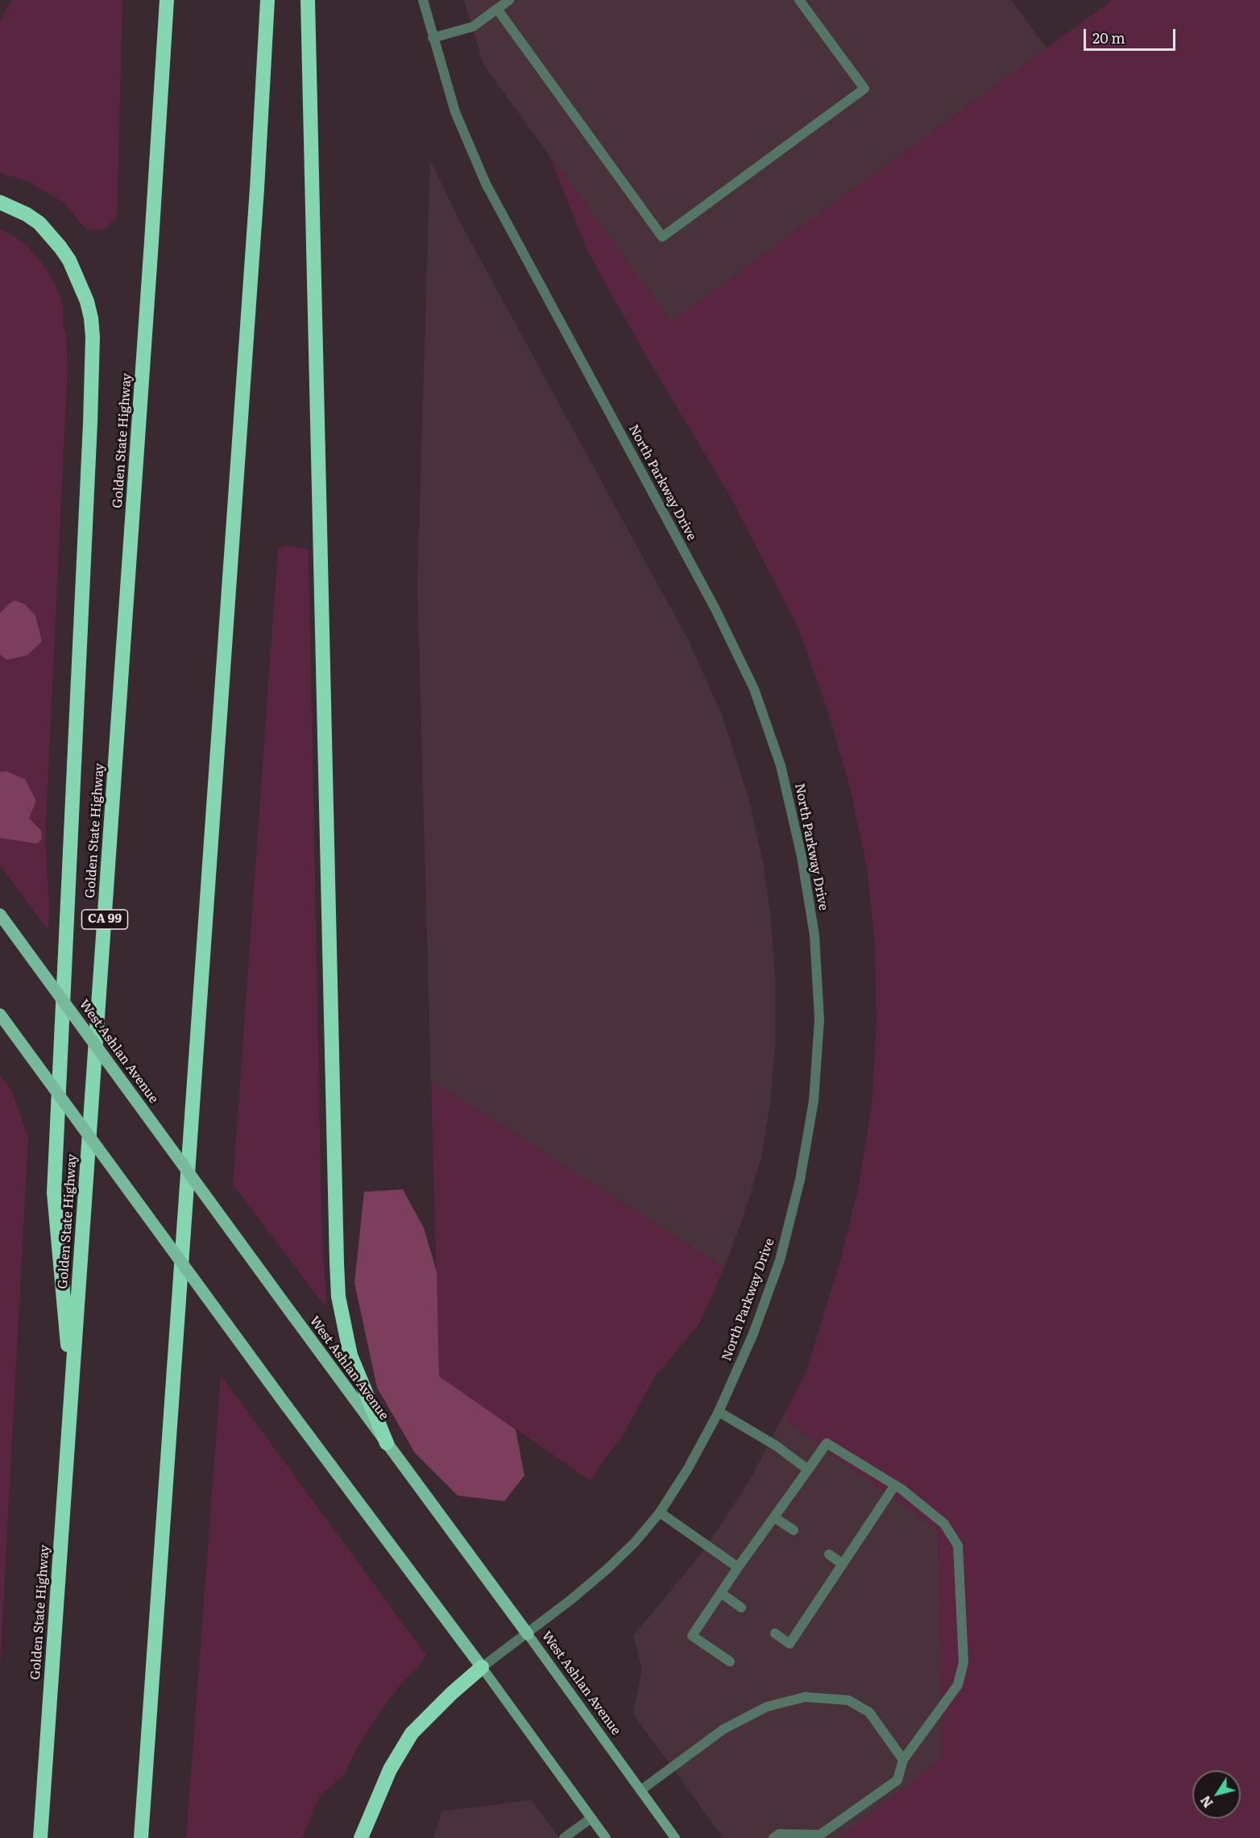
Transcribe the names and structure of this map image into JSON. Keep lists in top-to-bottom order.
{
  "streets": {
    "highway": ["Golden State Highway", "CA 99"],
    "main road": ["West Ashlan Avenue"],
    "street": ["North Parkway Drive"]
  },
  "crossings": [
    ["North Parkway Drive", "West Ashlan Avenue"]
  ],
  "scale_bar": "20 m",
  "north": "bottom left"
}
